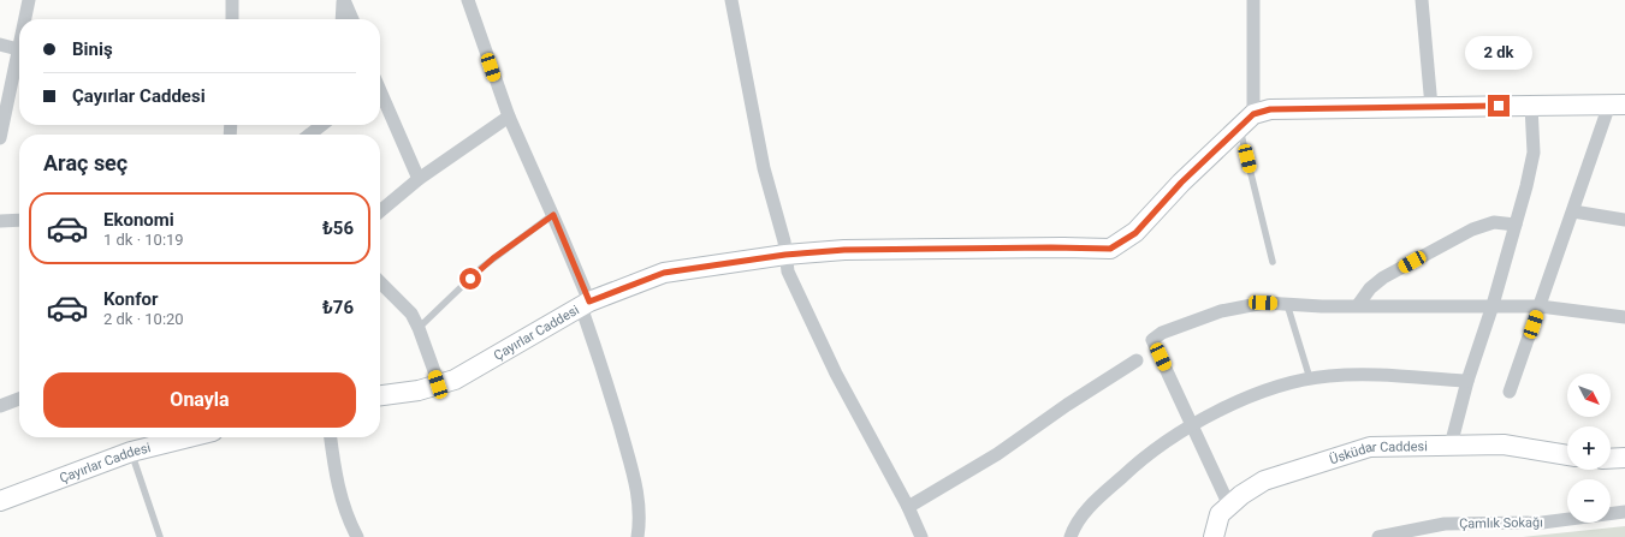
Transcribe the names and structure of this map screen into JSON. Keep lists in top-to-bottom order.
{
  "streets": {
    "street": ["Çayırlar Caddesi", "Üsküdar Caddesi", "Çamlık Sokağı"]
  },
  "north": "bottom right",
  "page": {
    "banner": ["Biniş", "Çayırlar Caddesi"],
    "bubble": "2 dk",
    "heading": "Araç seç",
    "list": [
      {
        "name": "Ekonomi",
        "note": "1 dk · 10:19",
        "value": "₺56"
      },
      {
        "name": "Konfor",
        "note": "2 dk · 10:20",
        "value": "₺76"
      }
    ],
    "buttons": "Onayla",
    "map_buttons": ["+", "−"]
  }
}
